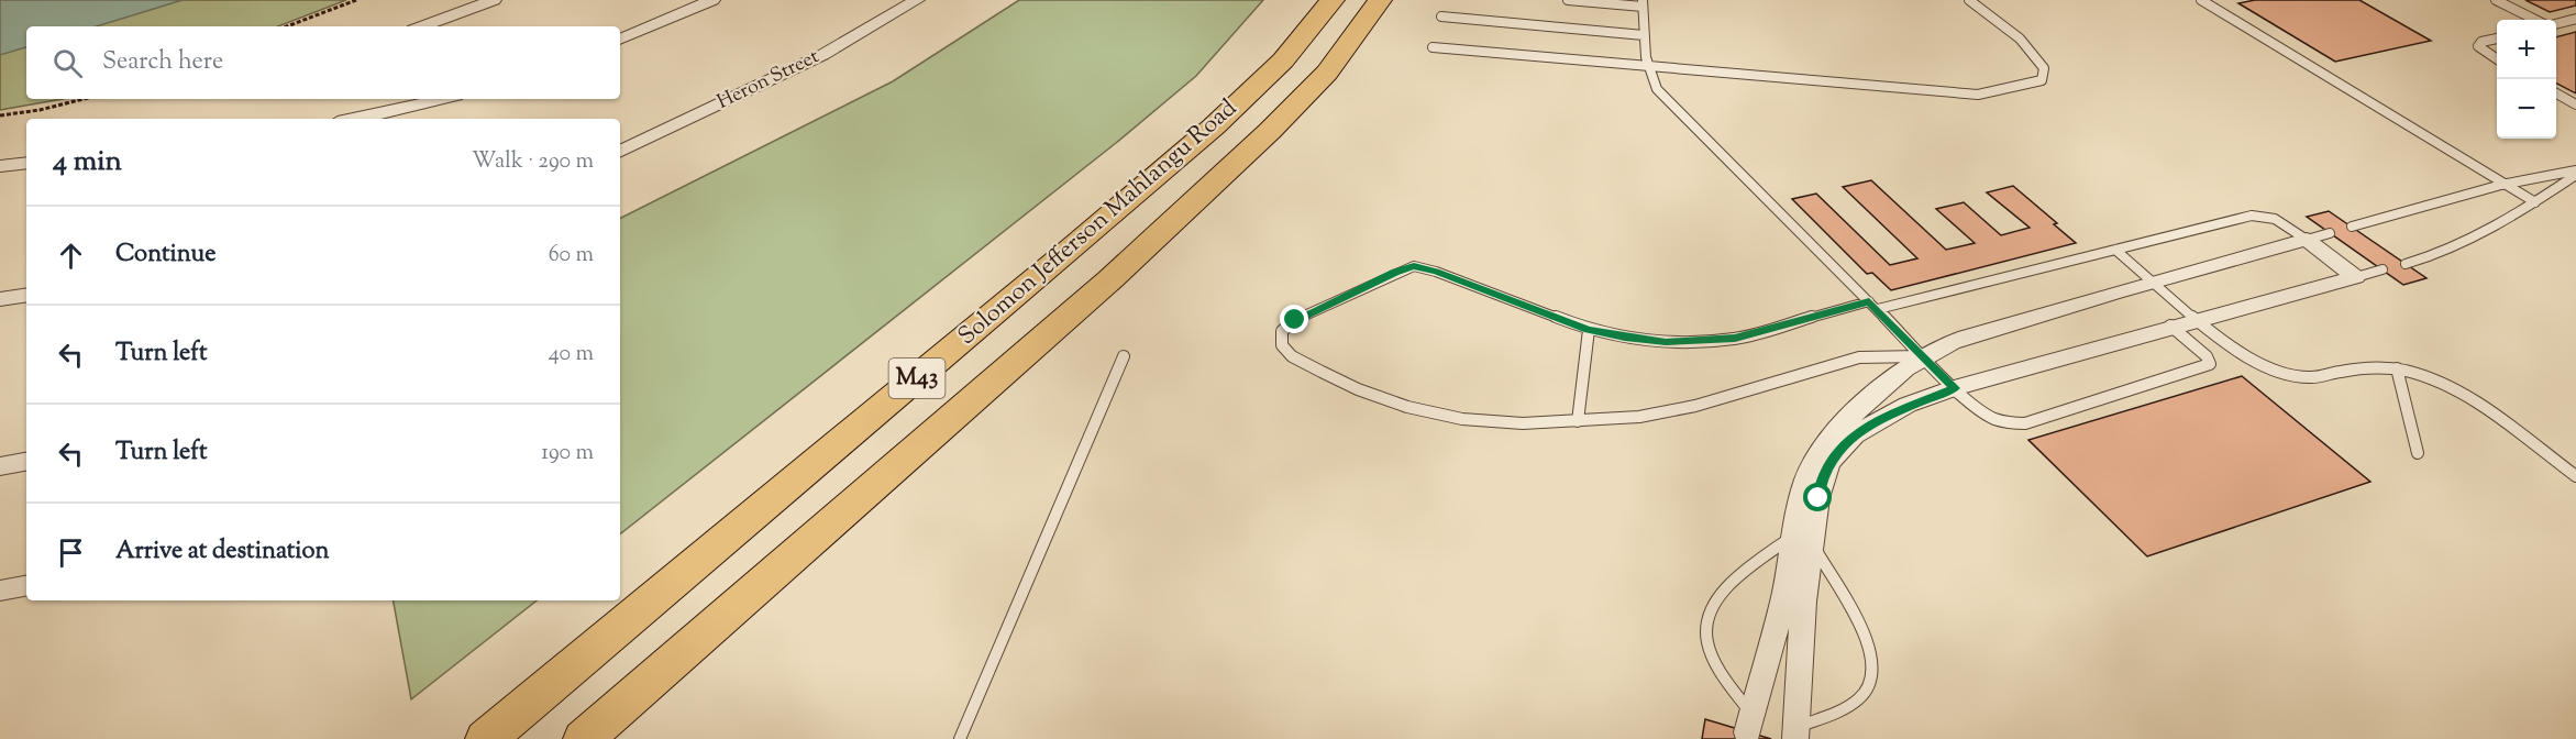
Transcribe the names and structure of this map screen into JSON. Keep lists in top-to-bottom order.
{
  "streets": {
    "main road": ["Solomon Jefferson Mahlangu Road", "M43"],
    "street": ["Heron Street"]
  },
  "page": {
    "map_buttons": ["+", "−"],
    "search": "Search here",
    "heading": ["4 min", "Walk · 290 m"],
    "list": [
      ["Continue", "60 m"],
      ["Turn left", "40 m"],
      ["Turn left", "190 m"],
      "Arrive at destination"
    ]
  }
}
